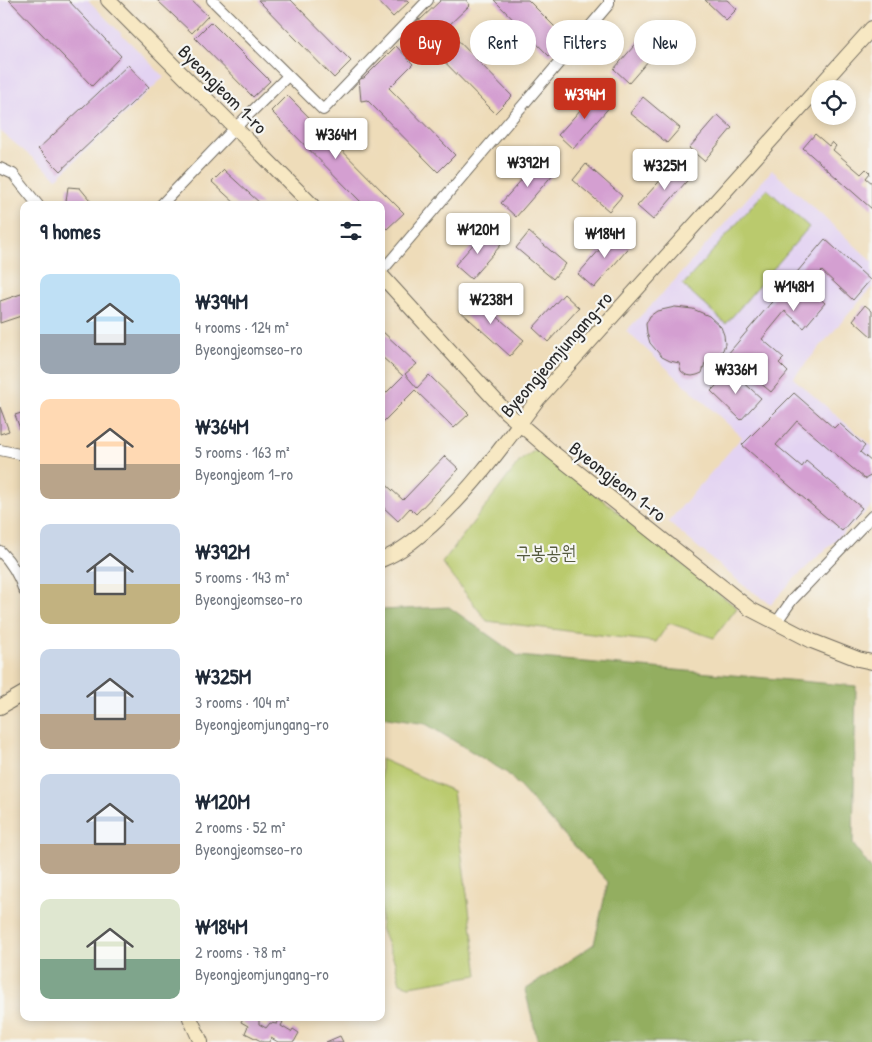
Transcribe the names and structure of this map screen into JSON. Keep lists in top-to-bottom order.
{
  "streets": {
    "street": ["Byeongjeom 1-ro", "Byeongjeomjungang-ro"]
  },
  "crossings": [
    ["Byeongjeom 1-ro", "Byeongjeomjungang-ro"]
  ],
  "parks": ["구봉공원"],
  "page": {
    "chip": [
      "Buy",
      "Rent",
      "Filters",
      "New"
    ],
    "price": [
      "₩394M",
      "₩364M",
      "₩392M",
      "₩325M",
      "₩120M",
      "₩184M",
      "₩148M",
      "₩238M",
      "₩336M"
    ],
    "heading": "9 homes",
    "list": [
      {
        "name": "₩394M",
        "note": "4 rooms · 124 m² · Byeongjeomseo-ro"
      },
      {
        "name": "₩364M",
        "note": "5 rooms · 163 m² · Byeongjeom 1-ro"
      },
      {
        "name": "₩392M",
        "note": "5 rooms · 143 m² · Byeongjeomseo-ro"
      },
      {
        "name": "₩325M",
        "note": "3 rooms · 104 m² · Byeongjeomjungang-ro"
      },
      {
        "name": "₩120M",
        "note": "2 rooms · 52 m² · Byeongjeomseo-ro"
      },
      {
        "name": "₩184M",
        "note": "2 rooms · 78 m² · Byeongjeomjungang-ro"
      }
    ]
  }
}
